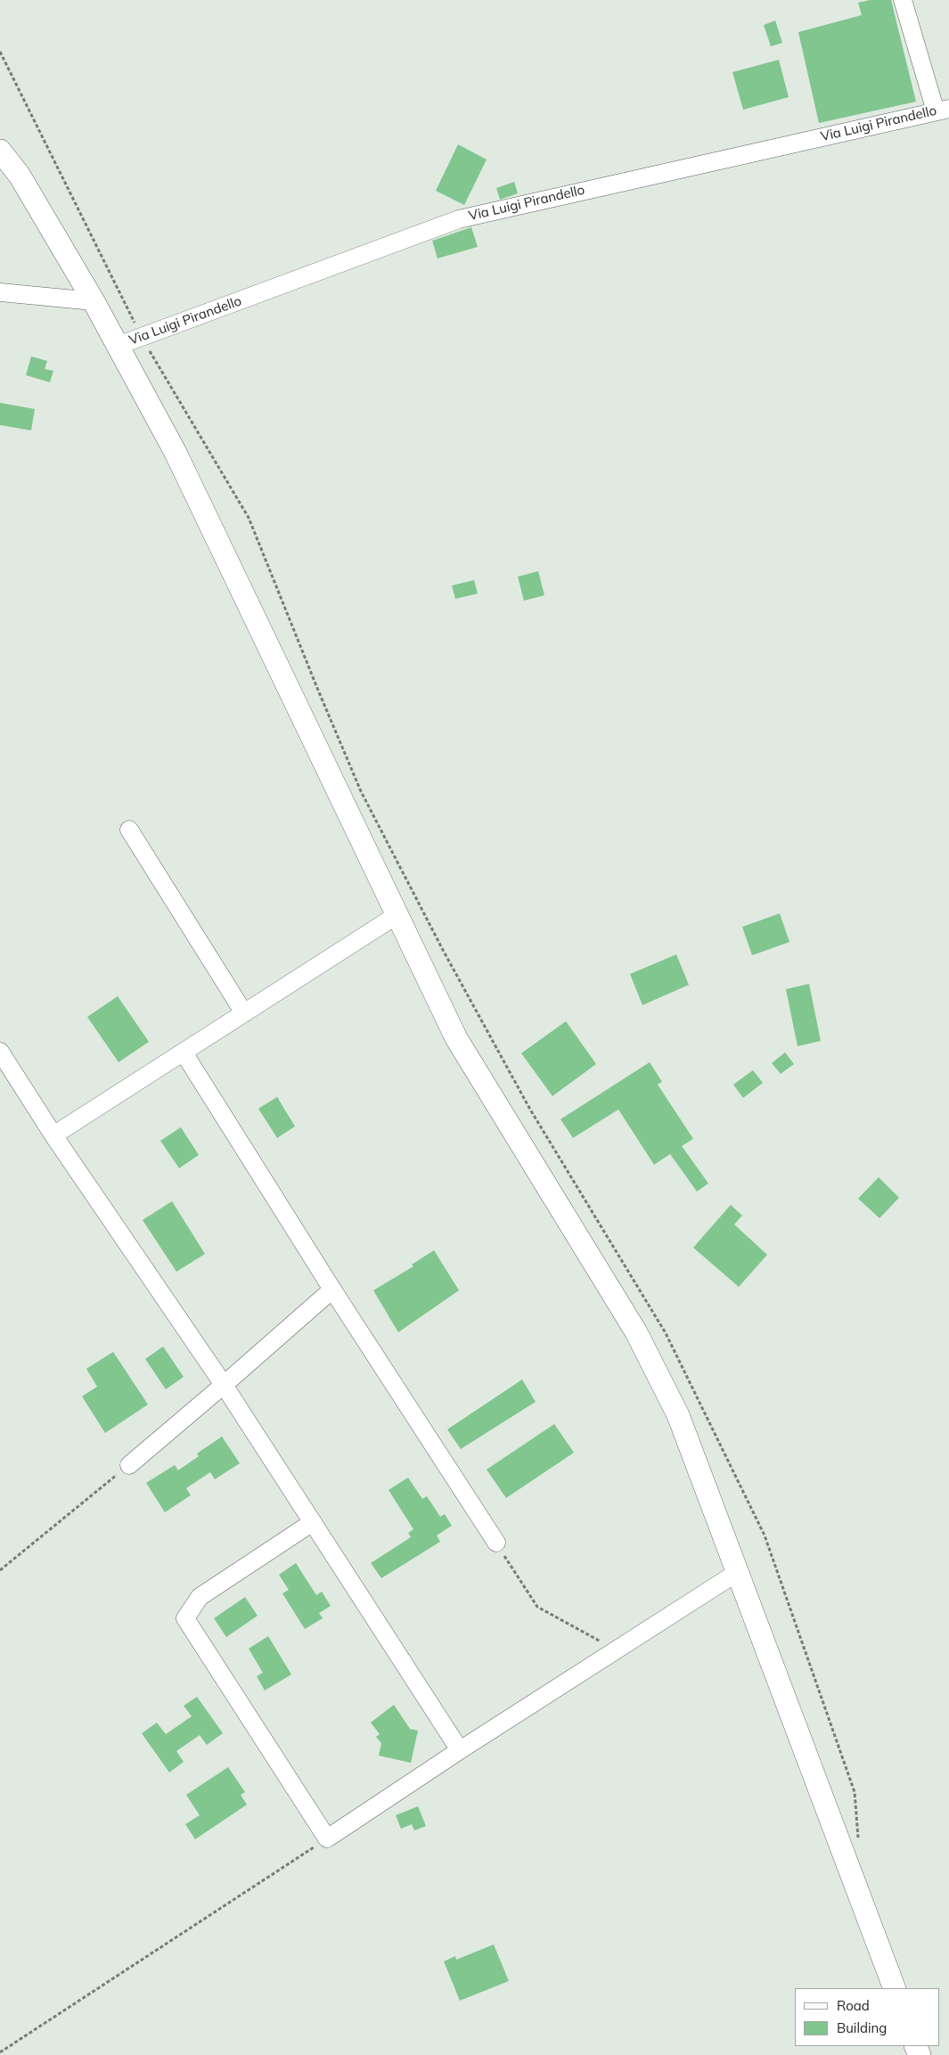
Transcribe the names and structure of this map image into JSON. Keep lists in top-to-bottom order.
{
  "streets": {
    "street": ["Via Luigi Pirandello"]
  },
  "legend": ["Road", "Building"]
}
